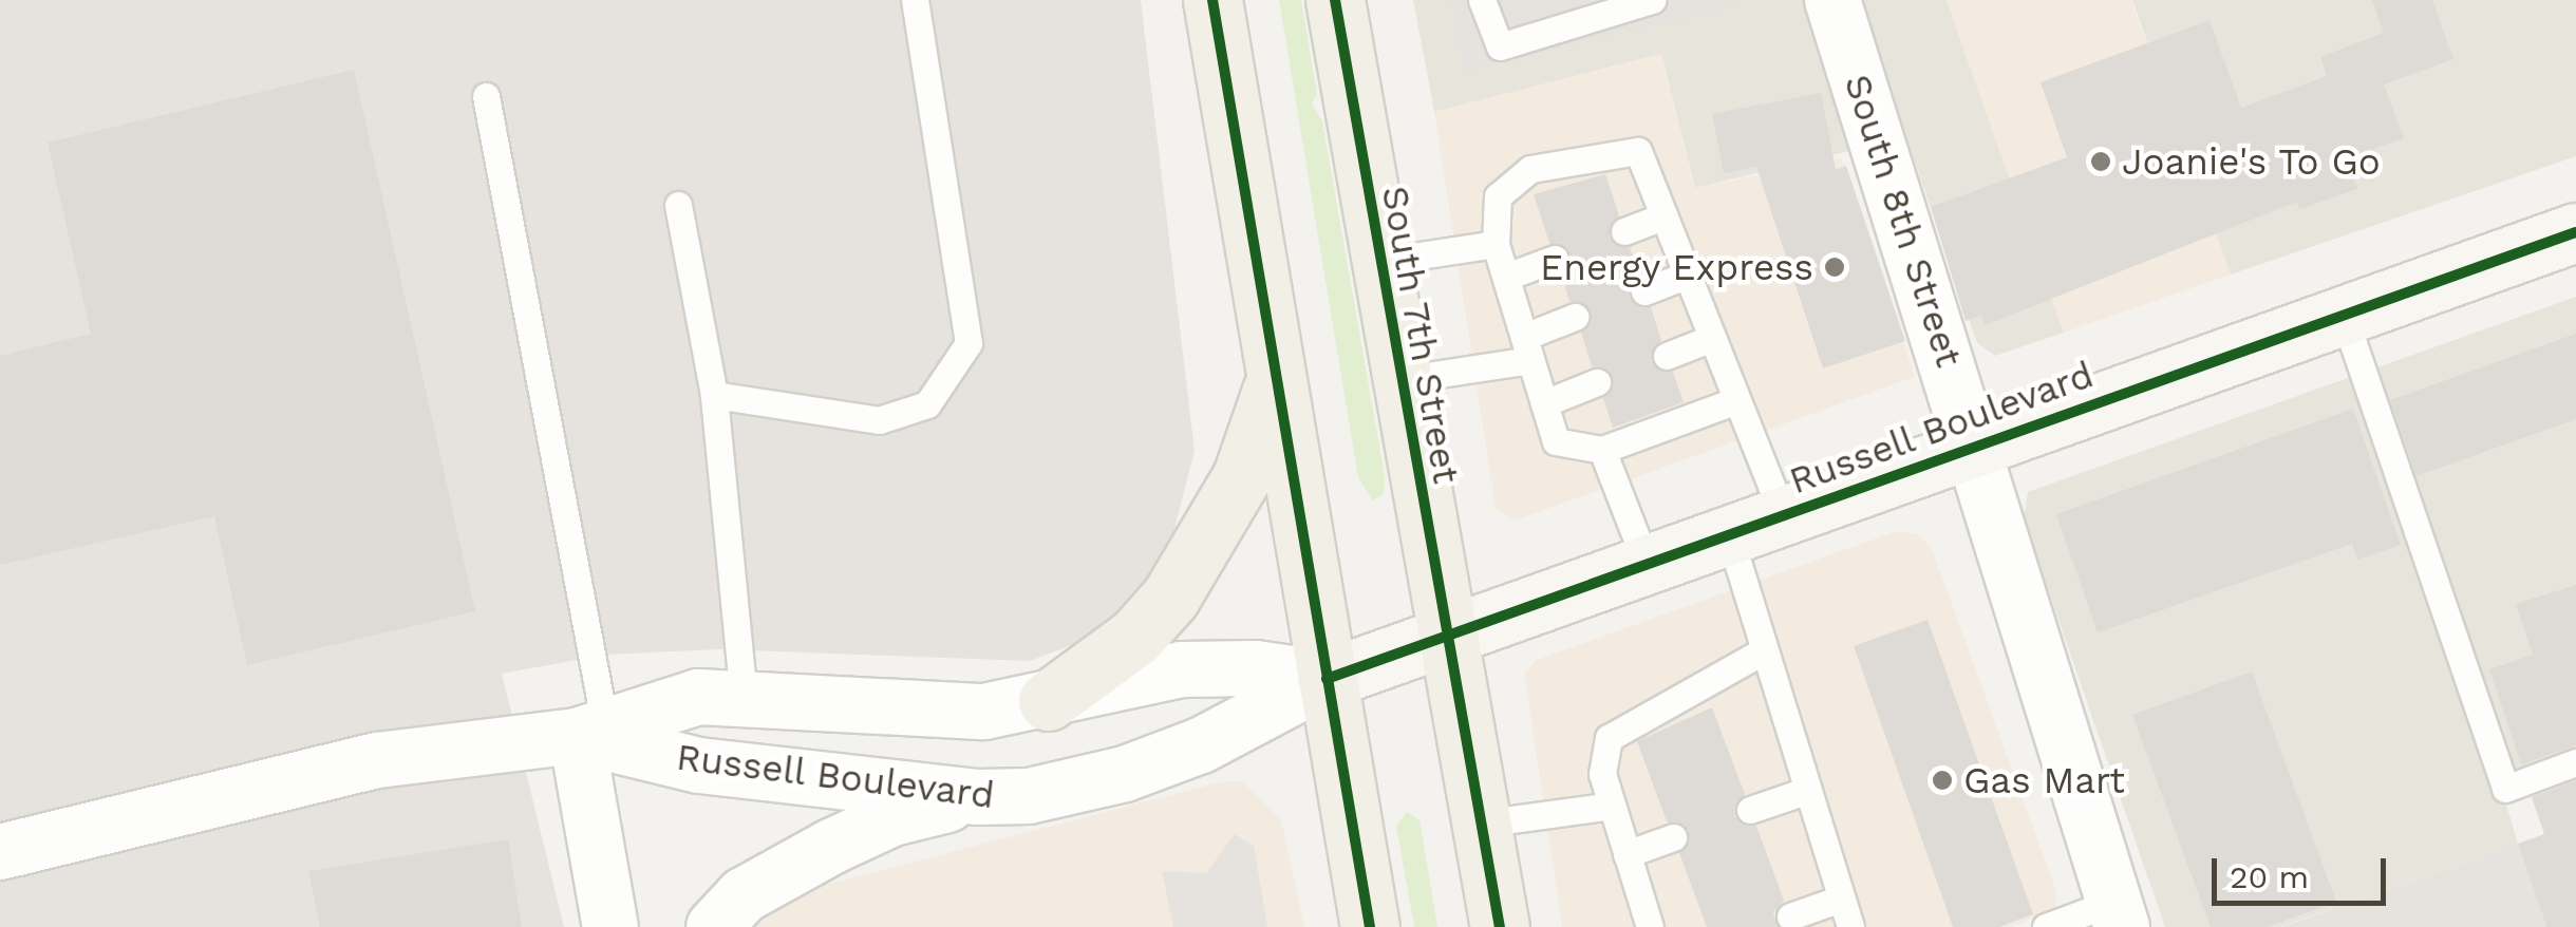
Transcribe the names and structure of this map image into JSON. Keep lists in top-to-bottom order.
{
  "streets": {
    "main road": ["South 7th Street", "Russell Boulevard"],
    "street": ["South 8th Street"]
  },
  "crossings": [
    ["South 8th Street", "Russell Boulevard"],
    ["South 7th Street", "Russell Boulevard"]
  ],
  "places": ["Joanie's To Go", "Energy Express", "Gas Mart"],
  "scale_bar": "20 m"
}
